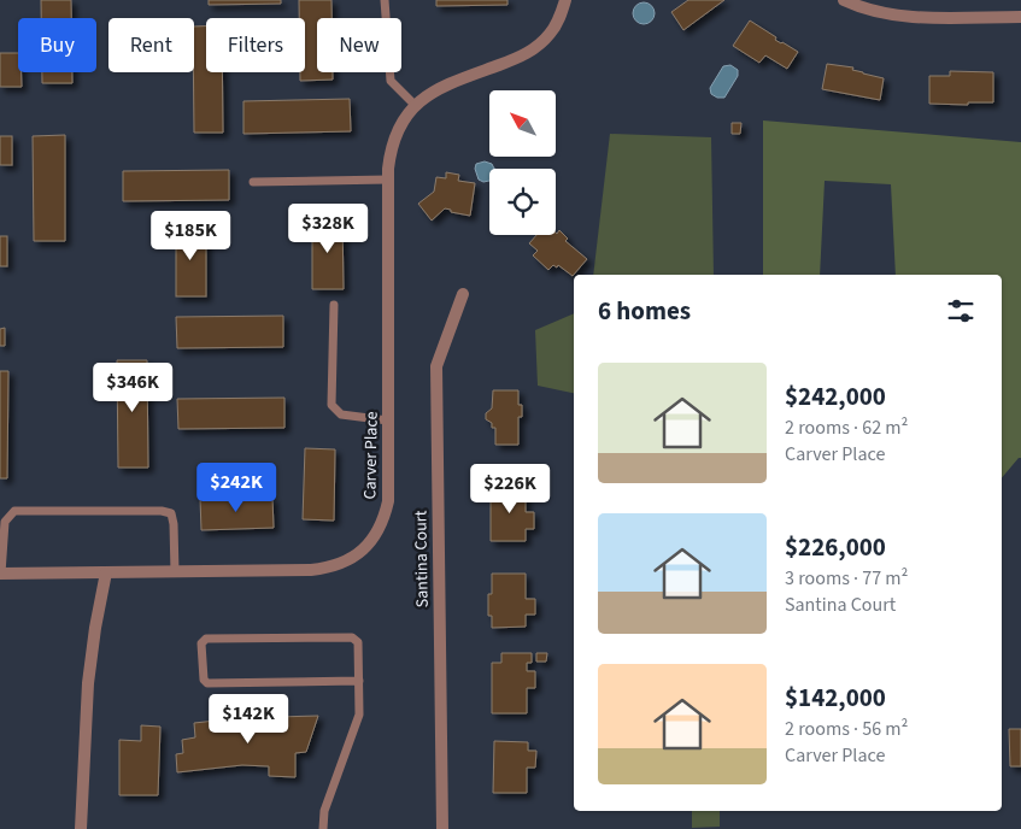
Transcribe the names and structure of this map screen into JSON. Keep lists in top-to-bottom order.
{
  "streets": {
    "street": ["Carver Place", "Santina Court"]
  },
  "north": "top left",
  "page": {
    "chip": [
      "Buy",
      "Rent",
      "Filters",
      "New"
    ],
    "price": [
      "$328K",
      "$185K",
      "$346K",
      "$242K",
      "$226K",
      "$142K"
    ],
    "heading": "6 homes",
    "list": [
      {
        "name": "$242,000",
        "note": "2 rooms · 62 m² · Carver Place"
      },
      {
        "name": "$226,000",
        "note": "3 rooms · 77 m² · Santina Court"
      },
      {
        "name": "$142,000",
        "note": "2 rooms · 56 m² · Carver Place"
      }
    ]
  }
}
